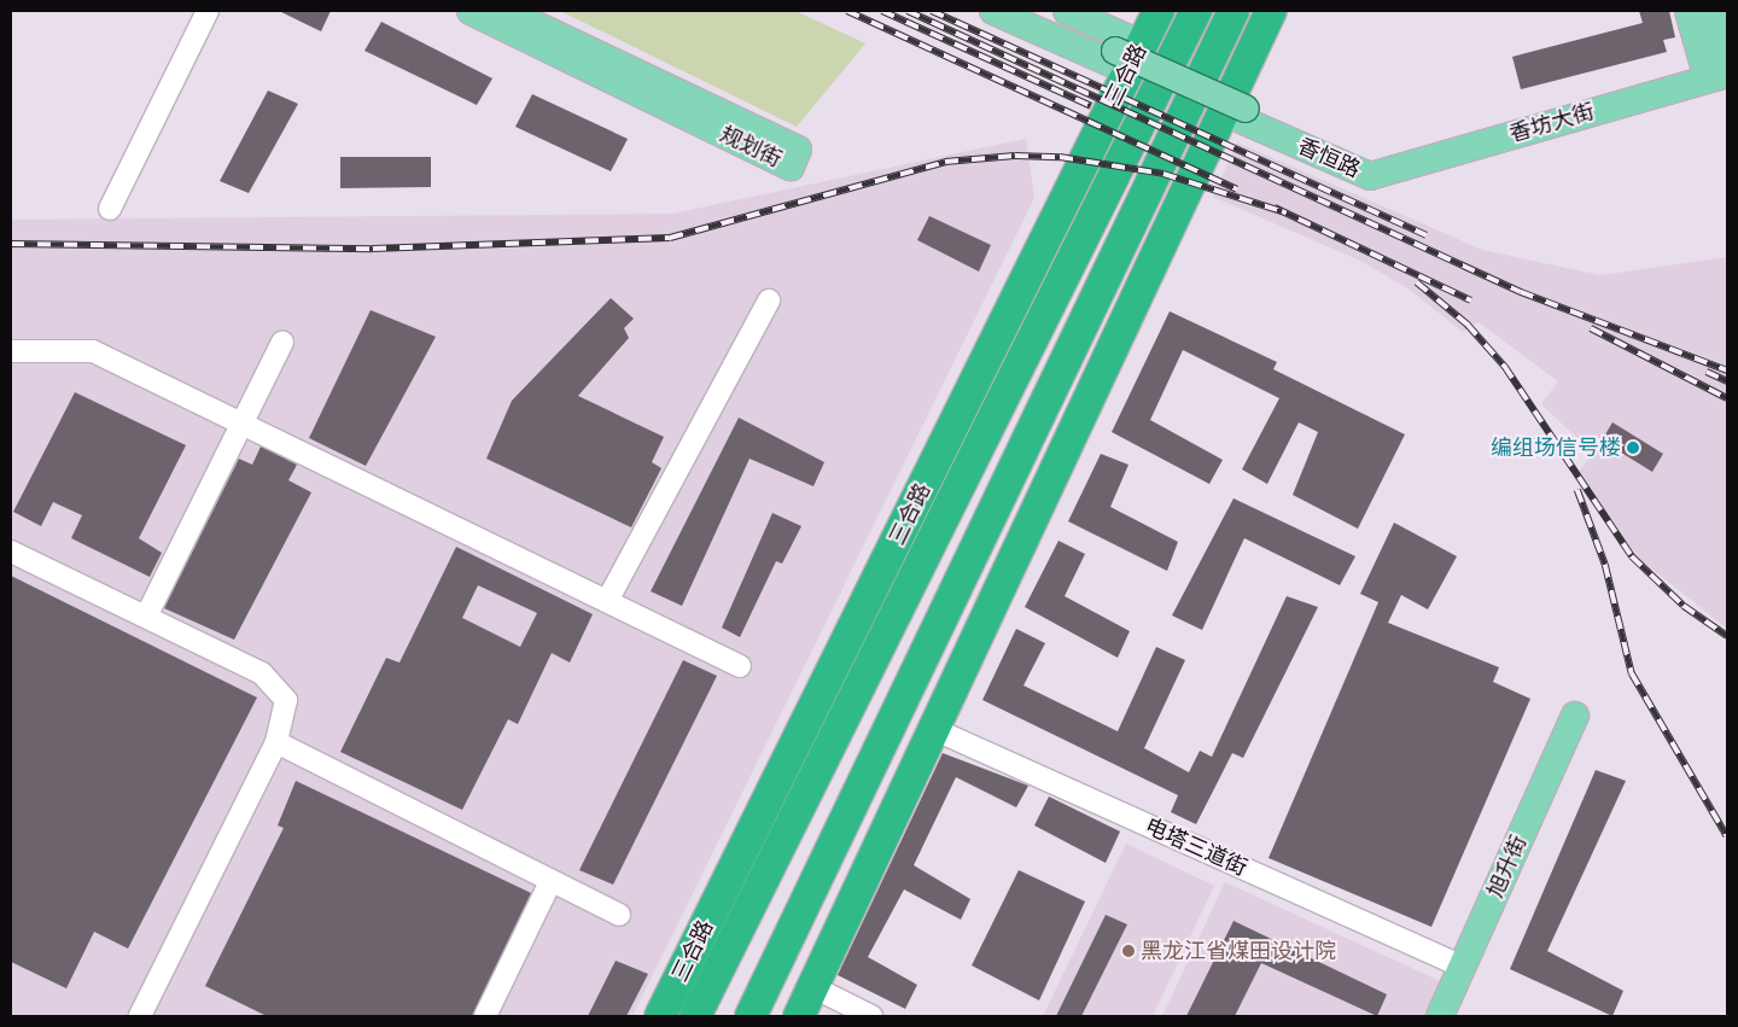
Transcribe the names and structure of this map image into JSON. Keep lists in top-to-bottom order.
{
  "streets": {
    "highway": ["三合路"],
    "main road": [
      "香坊大街",
      "规划街",
      "香恒路",
      "旭升街"
    ],
    "street": ["电塔三道街"]
  },
  "crossings": [
    ["三合路", "香恒路"],
    ["香坊大街", "香恒路"],
    ["电塔三道街", "旭升街"]
  ],
  "places": ["编组场信号楼", "黑龙江省煤田设计院"]
}
